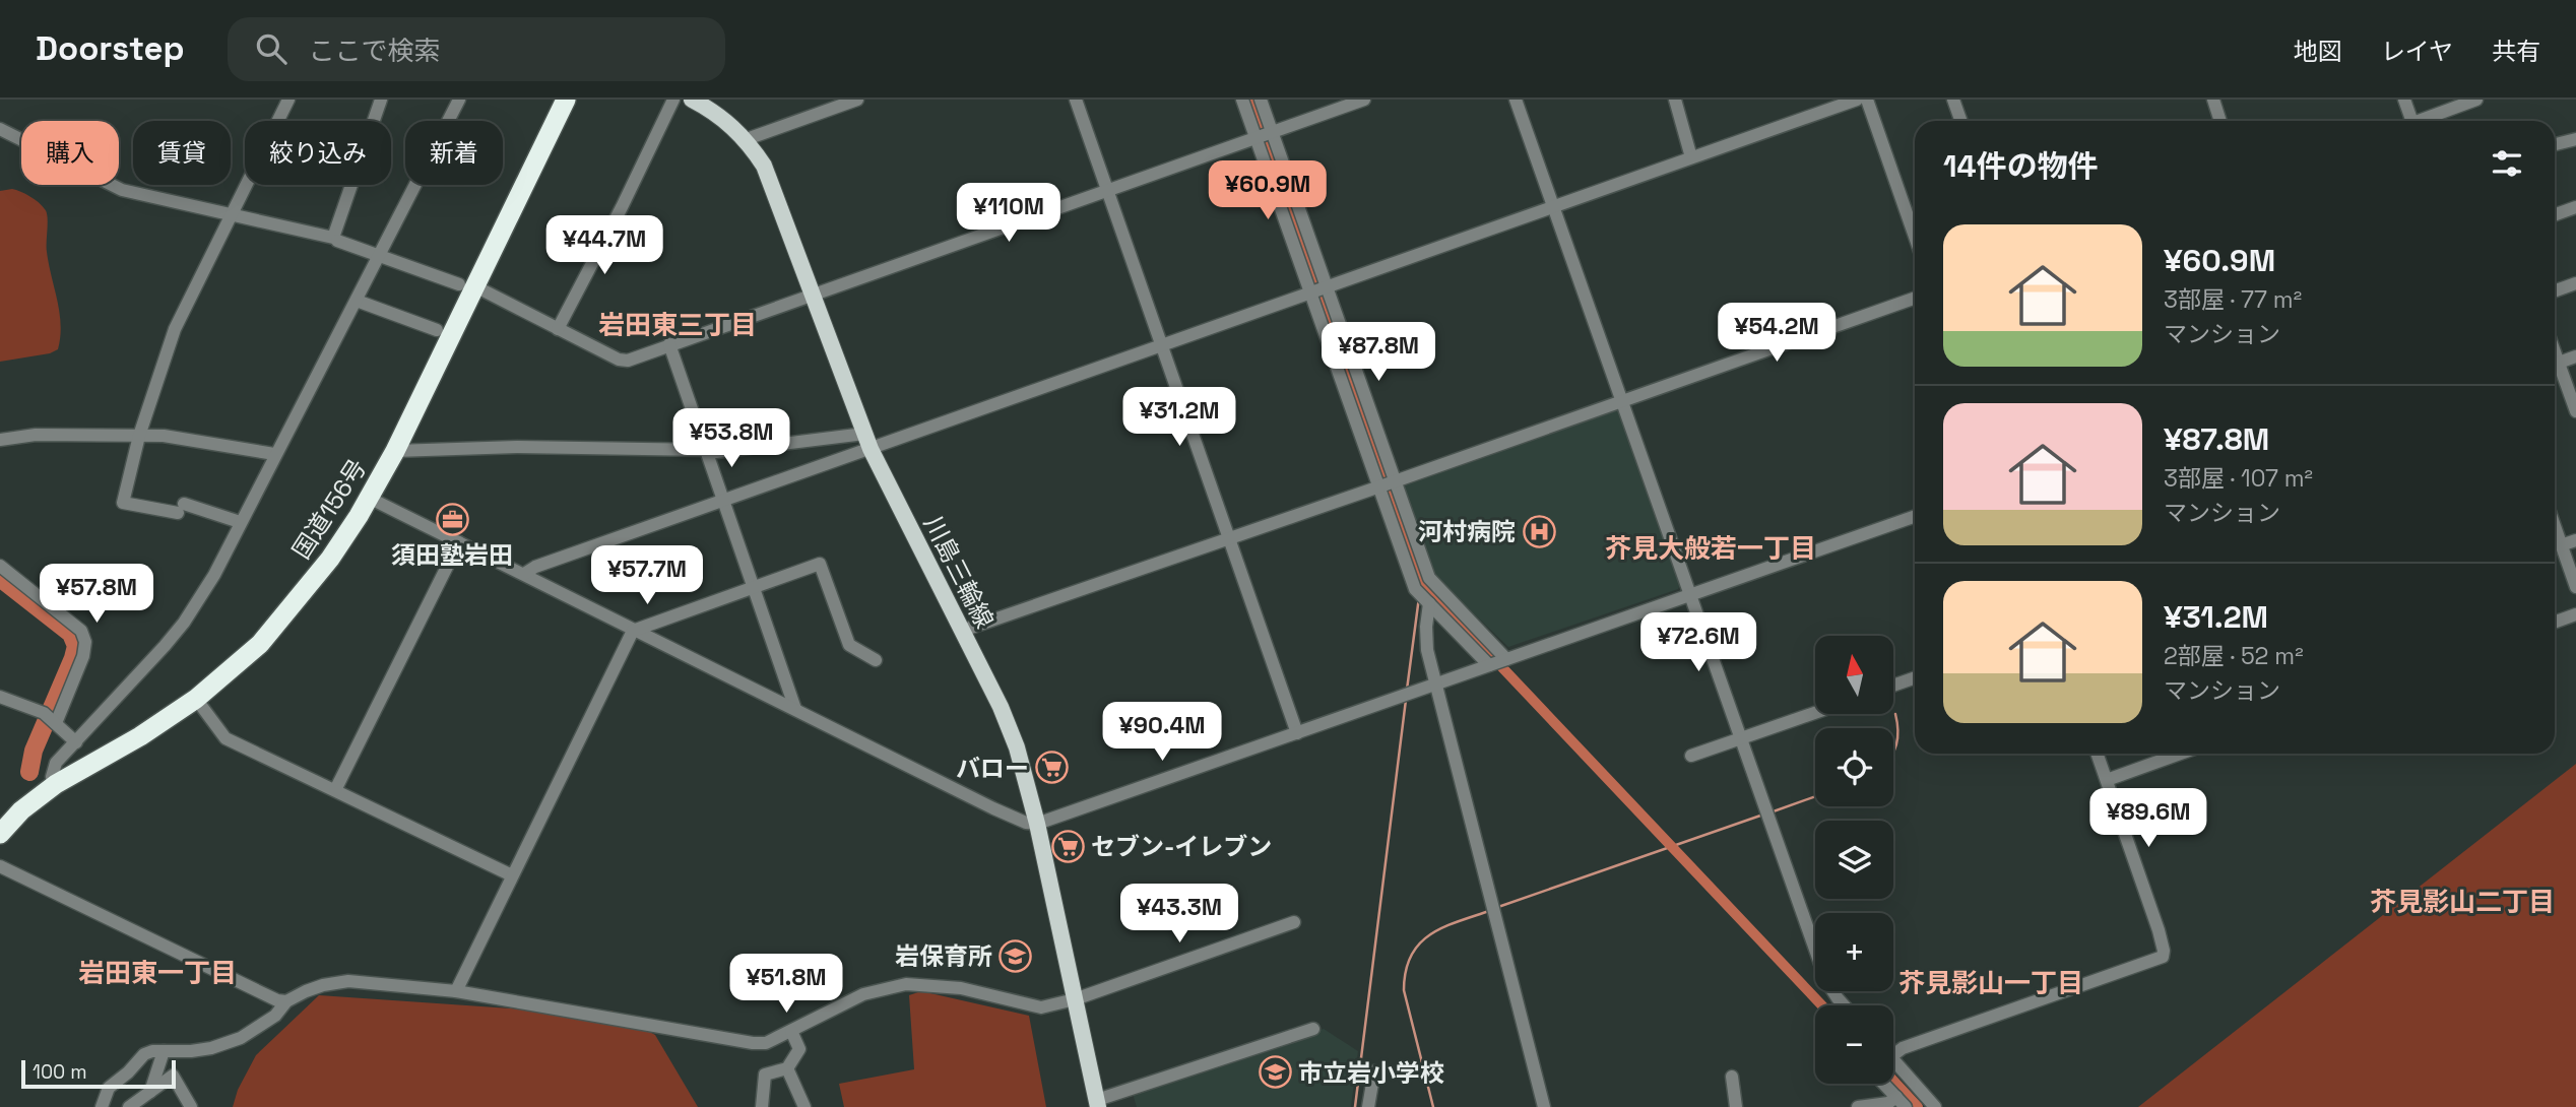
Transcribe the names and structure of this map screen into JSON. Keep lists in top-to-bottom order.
{
  "streets": {
    "highway": ["国道156号"],
    "main road": ["川島三輪線"]
  },
  "districts": [
    "岩田東三丁目",
    "芥見大般若一丁目",
    "芥見影山二丁目",
    "岩田東一丁目",
    "芥見影山一丁目"
  ],
  "places": {
    "office": ["須田塾岩田"],
    "hospital": ["河村病院"],
    "supermarket": ["バロー", "セブン-イレブン"],
    "school or university": ["岩保育所", "市立岩小学校"]
  },
  "scale_bar": "100 m",
  "north": "top",
  "page": {
    "header": "Doorstep",
    "search": "ここで検索",
    "nav": ["地図", "レイヤ", "共有"],
    "chip": [
      "購入",
      "賃貸",
      "絞り込み",
      "新着"
    ],
    "heading": "14件の物件",
    "price": [
      "¥60.9M",
      "¥110M",
      "¥44.7M",
      "¥54.2M",
      "¥87.8M",
      "¥31.2M",
      "¥53.8M",
      "¥57.7M",
      "¥57.8M",
      "¥72.6M",
      "¥90.4M",
      "¥89.6M",
      "¥43.3M",
      "¥51.8M"
    ],
    "list": [
      {
        "name": "¥60.9M",
        "note": "3部屋 · 77 m² · マンション"
      },
      {
        "name": "¥87.8M",
        "note": "3部屋 · 107 m² · マンション"
      },
      {
        "name": "¥31.2M",
        "note": "2部屋 · 52 m² · マンション"
      }
    ],
    "map_buttons": ["+", "−"],
    "scale": "100 m"
  }
}
